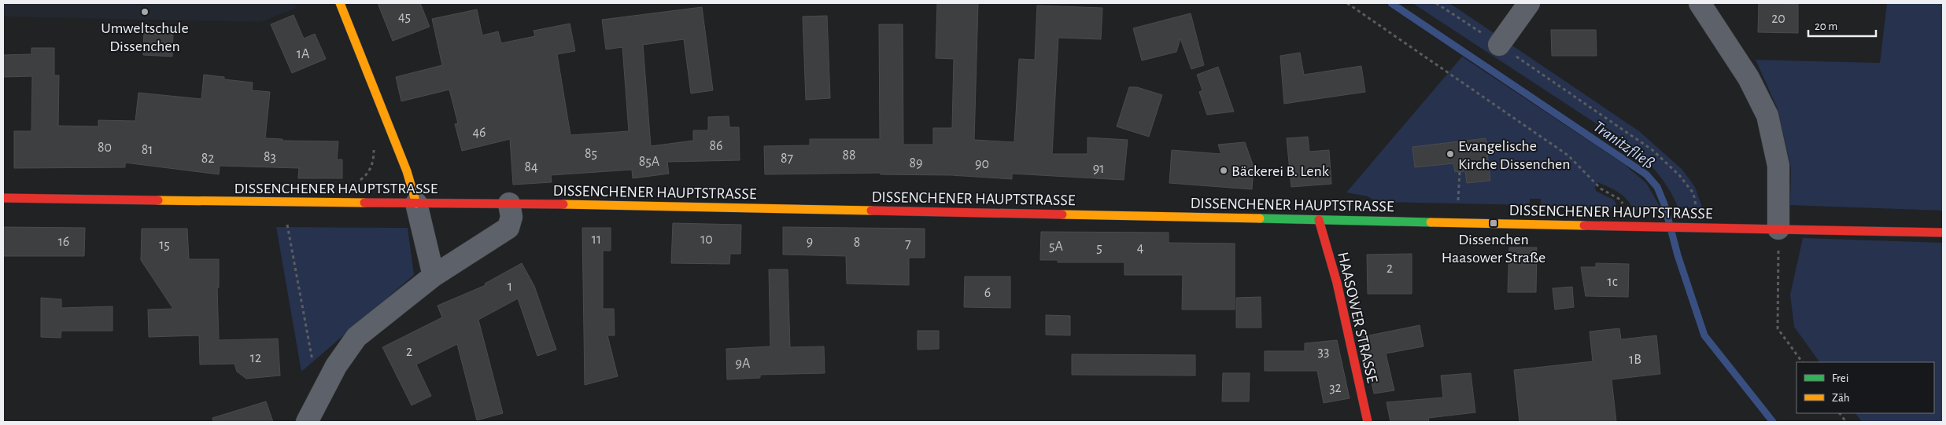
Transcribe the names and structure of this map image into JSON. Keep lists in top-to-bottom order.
{
  "streets": {
    "main road": ["DISSENCHENER HAUPTSTRASSE", "HAASOWER STRASSE"]
  },
  "crossings": [
    ["DISSENCHENER HAUPTSTRASSE", "HAASOWER STRASSE"]
  ],
  "water": ["Tranitzfließ"],
  "places": {
    "other": ["Umweltschule Dissenchen", "Evangelische Kirche Dissenchen", "Bäckerei B. Lenk"],
    "transit": ["Dissenchen Haasower Straße"]
  },
  "house_numbers": [
    "45",
    "20",
    "1A",
    "46",
    "86",
    "80",
    "81",
    "85",
    "88",
    "83",
    "82",
    "87",
    "85A",
    "89",
    "90",
    "84",
    "91",
    "11",
    "10",
    "16",
    "9",
    "8",
    "7",
    "15",
    "5A",
    "5",
    "4",
    "2",
    "1c",
    "1",
    "6",
    "2",
    "33",
    "12",
    "1B",
    "9A",
    "32"
  ],
  "legend": ["Frei", "Zäh"],
  "scale_bar": "20 m"
}
